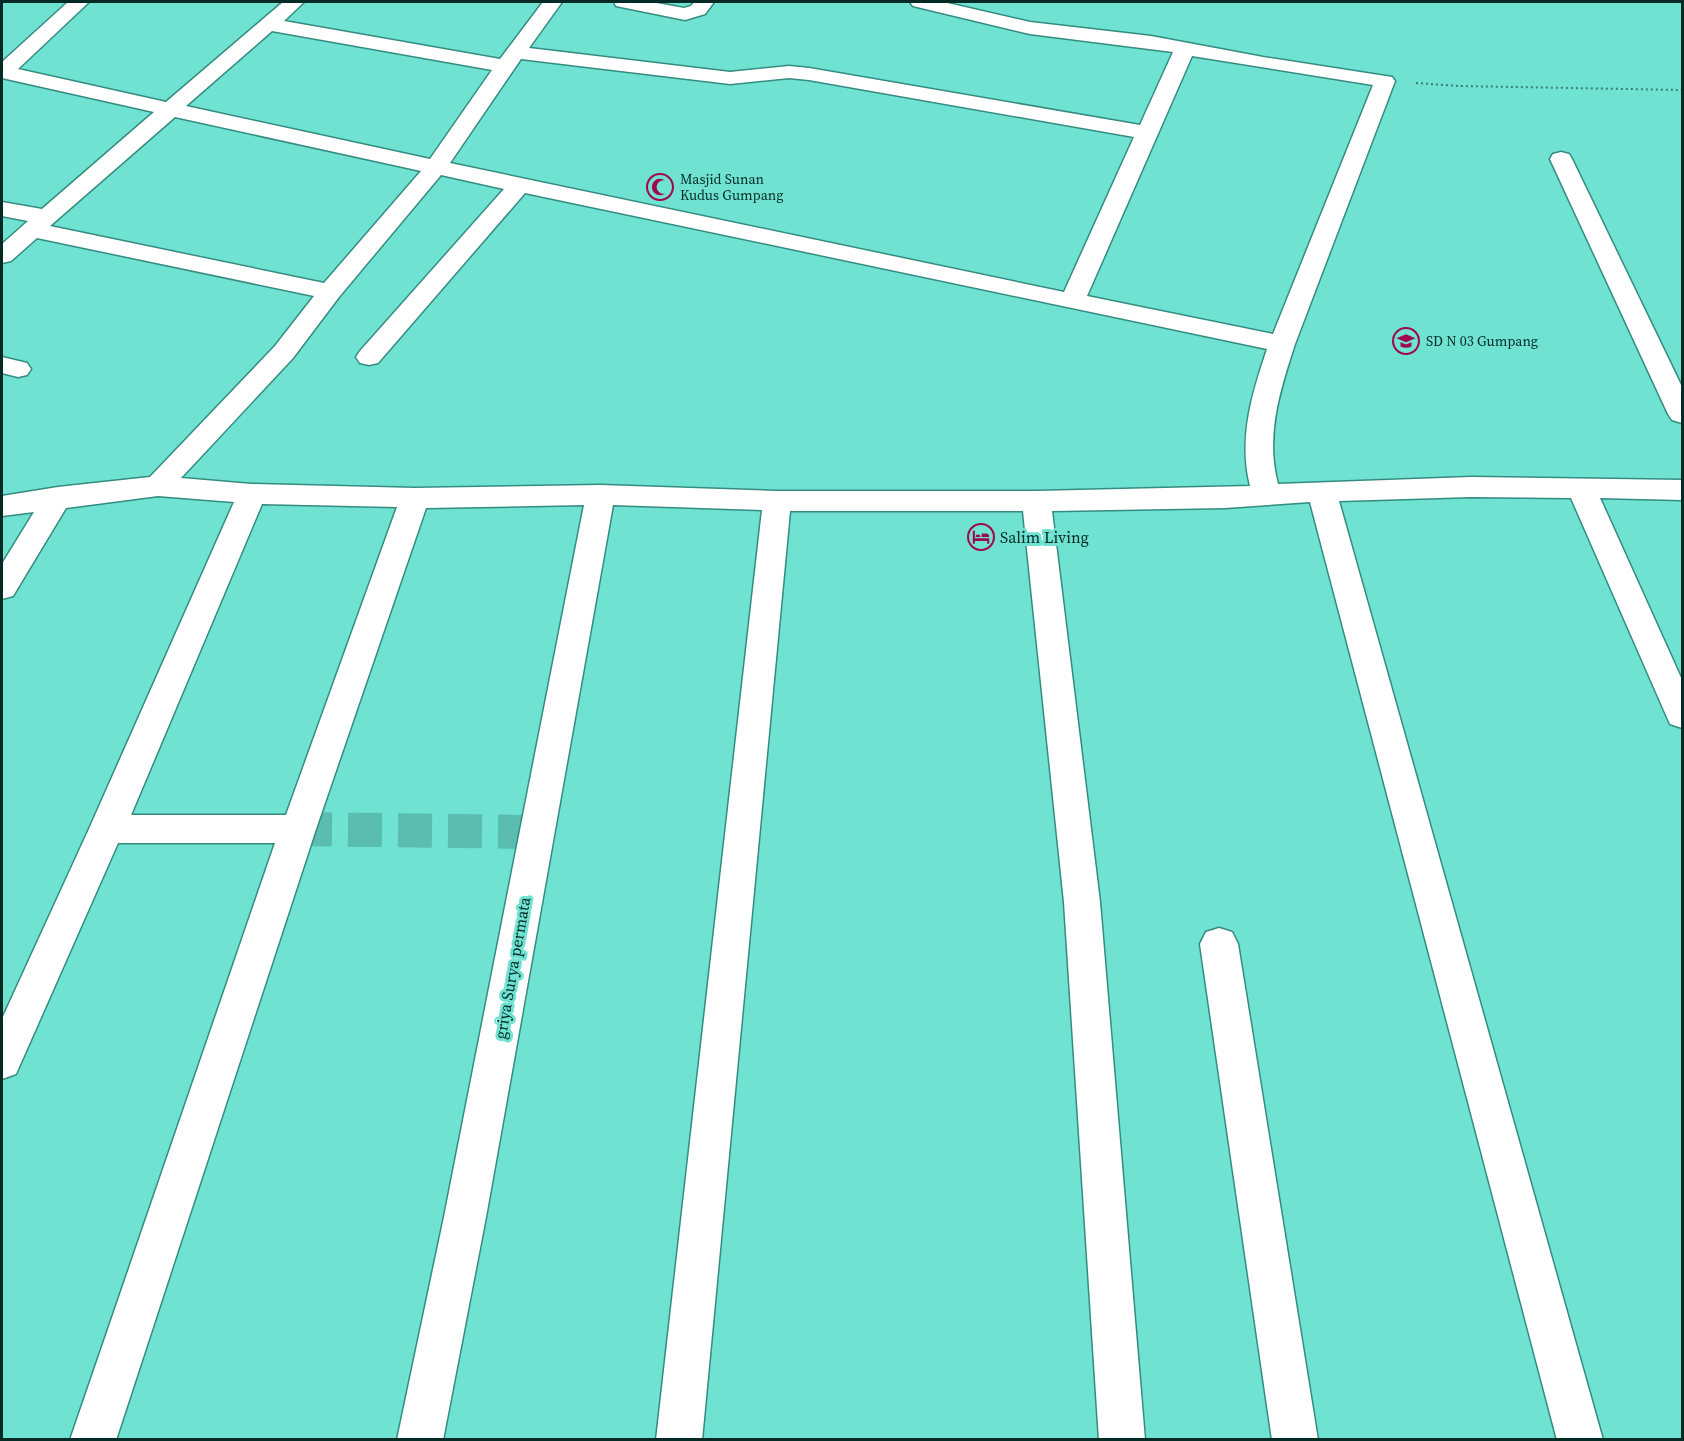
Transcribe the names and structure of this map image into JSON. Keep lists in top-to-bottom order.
{
  "streets": {
    "street": ["griya Surya permata"]
  },
  "places": {
    "mosque": ["Masjid Sunan Kudus Gumpang"],
    "school or university": ["SD N 03 Gumpang"],
    "hotel": ["Salim Living"]
  }
}
